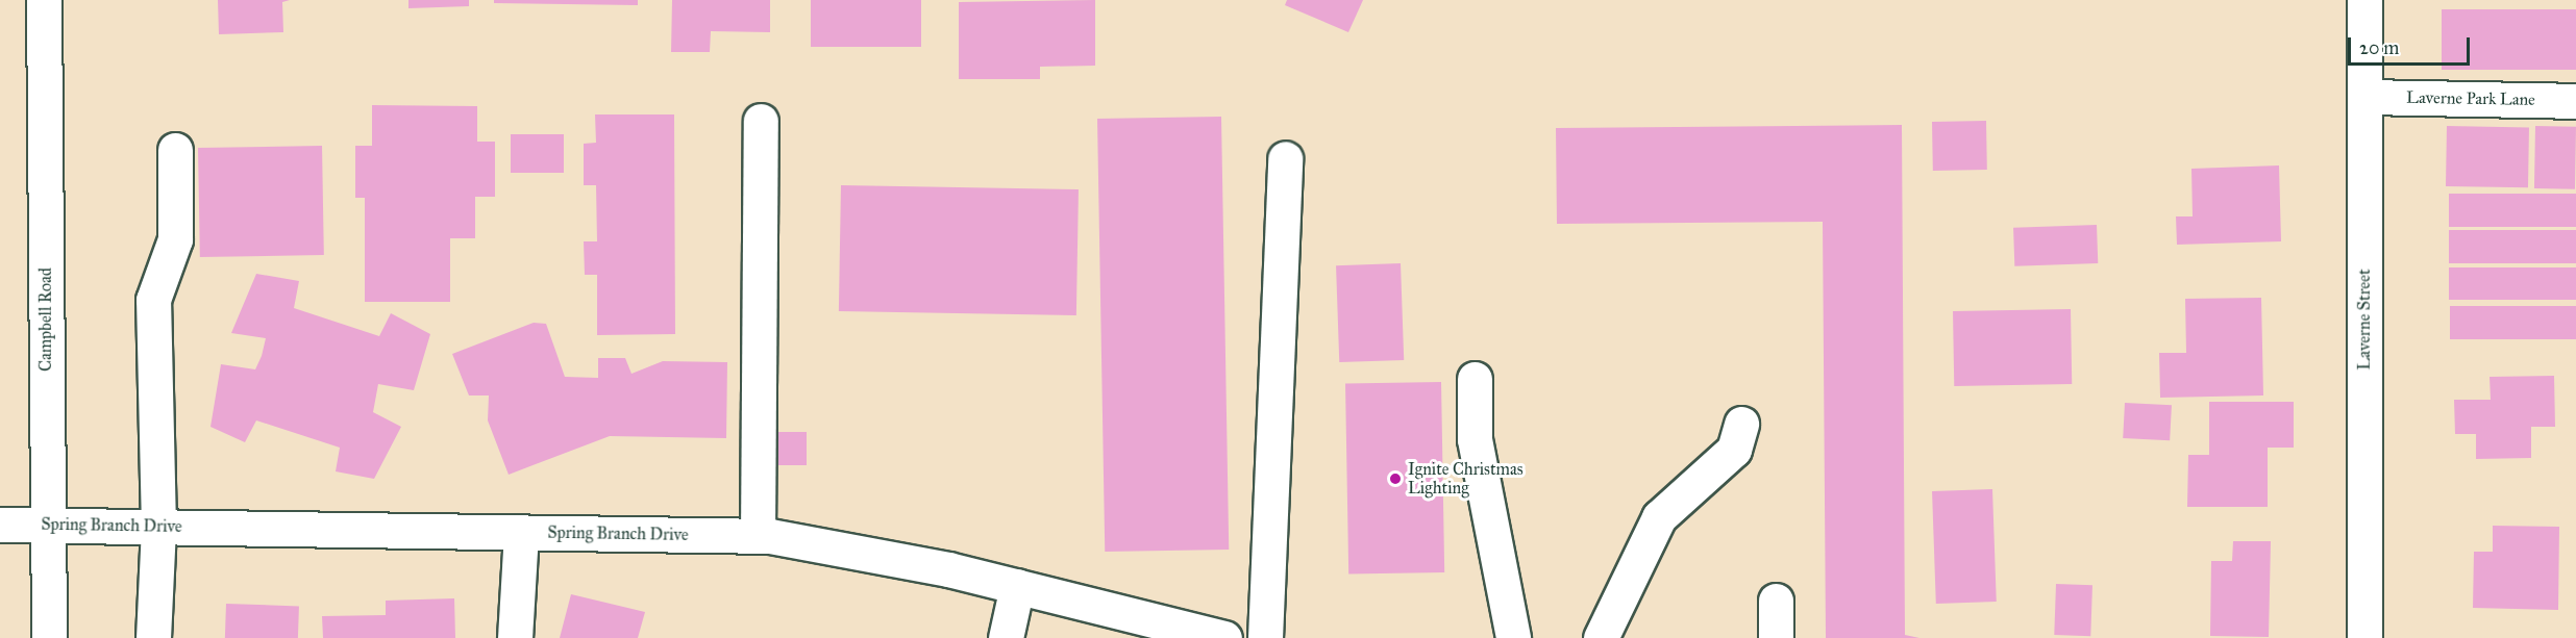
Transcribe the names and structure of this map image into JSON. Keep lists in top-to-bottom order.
{
  "streets": {
    "street": [
      "Laverne Park Lane",
      "Campbell Road",
      "Laverne Street",
      "Spring Branch Drive"
    ]
  },
  "crossings": [
    ["Laverne Park Lane", "Laverne Street"],
    ["Campbell Road", "Spring Branch Drive"]
  ],
  "places": ["Ignite Christmas Lighting"],
  "scale_bar": "20 m"
}
